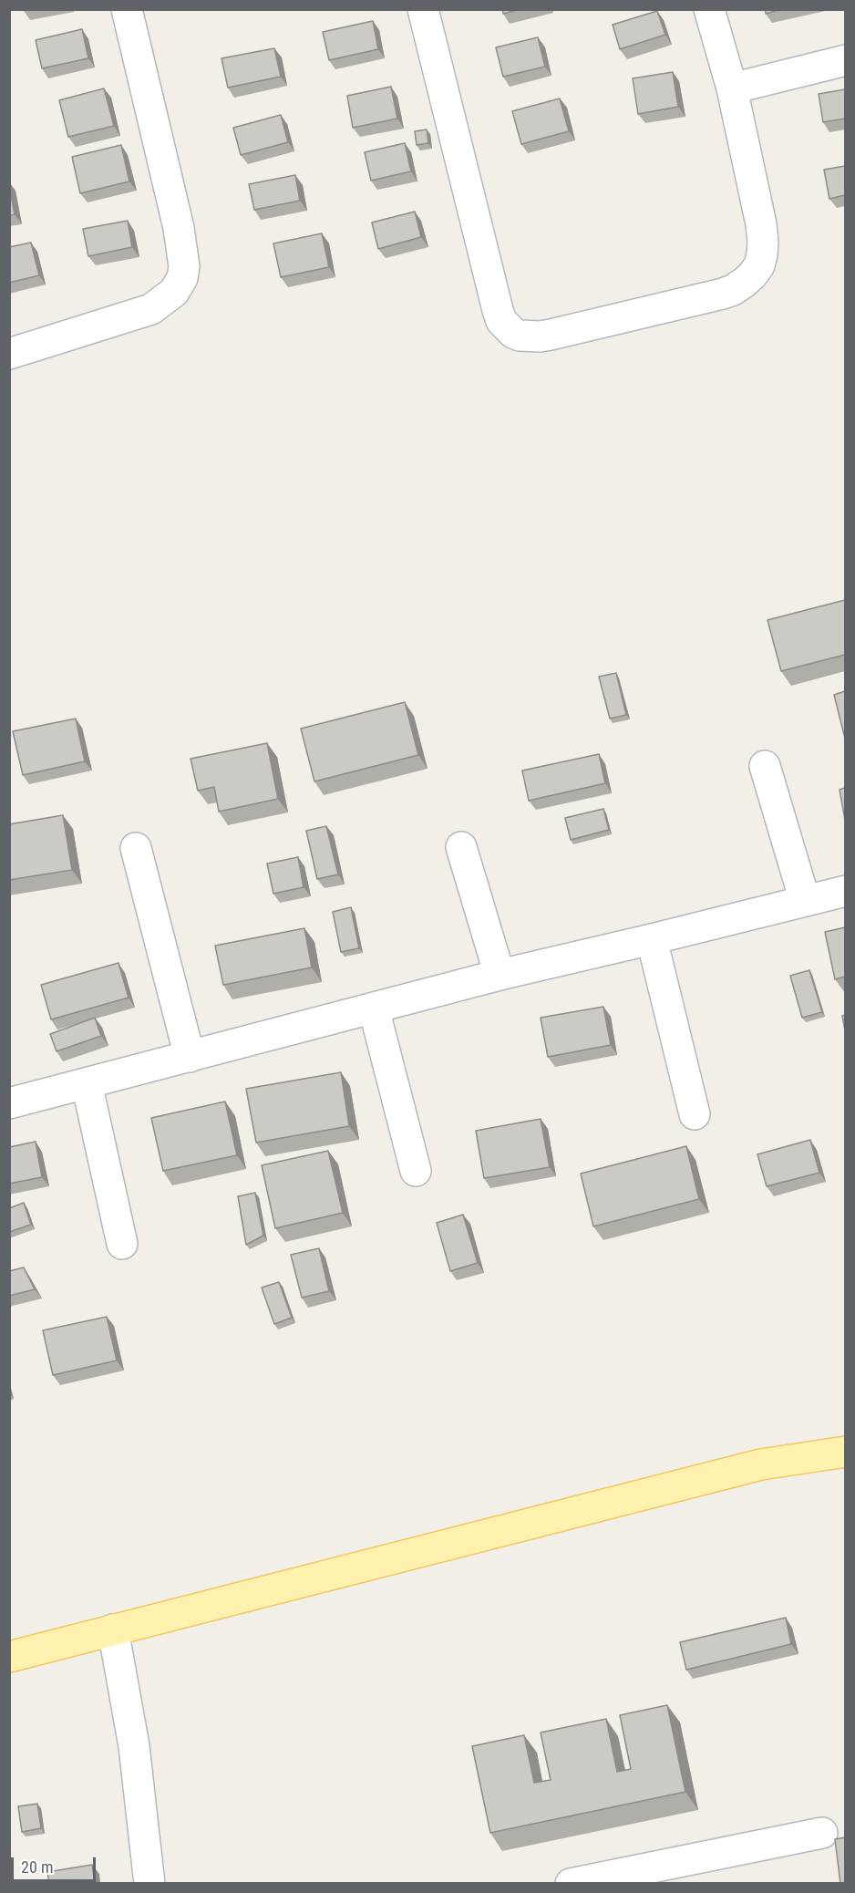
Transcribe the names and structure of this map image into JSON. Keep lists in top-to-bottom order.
{
  "scale_bar": "20 m"
}
